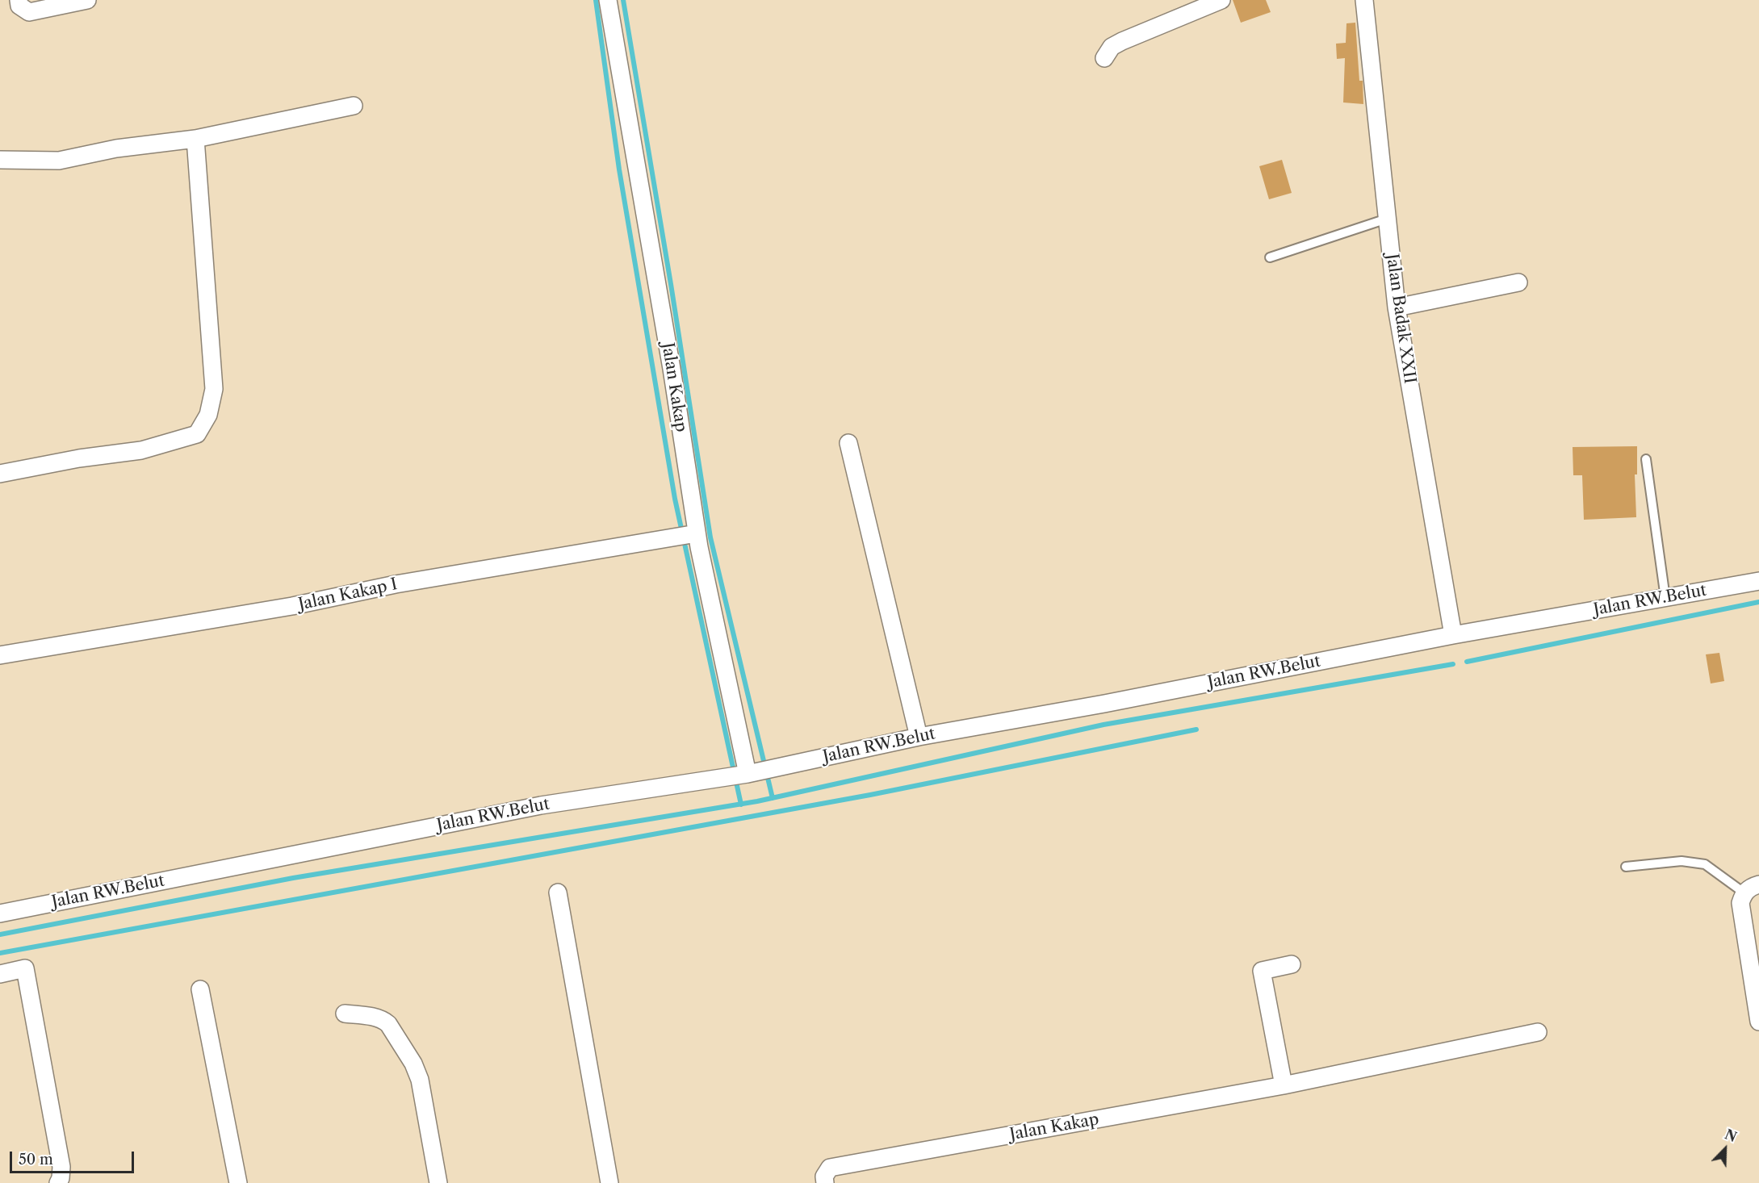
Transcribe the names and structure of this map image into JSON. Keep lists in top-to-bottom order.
{
  "streets": {
    "street": [
      "Jalan Badak XXII",
      "Jalan Kakap",
      "Jalan Kakap I",
      "Jalan RW.Belut"
    ]
  },
  "crossings": [
    ["Jalan Badak XXII", "Jalan RW.Belut"],
    ["Jalan Kakap", "Jalan Kakap I"],
    ["Jalan Kakap", "Jalan RW.Belut"]
  ],
  "scale_bar": "50 m",
  "north": "top right"
}
